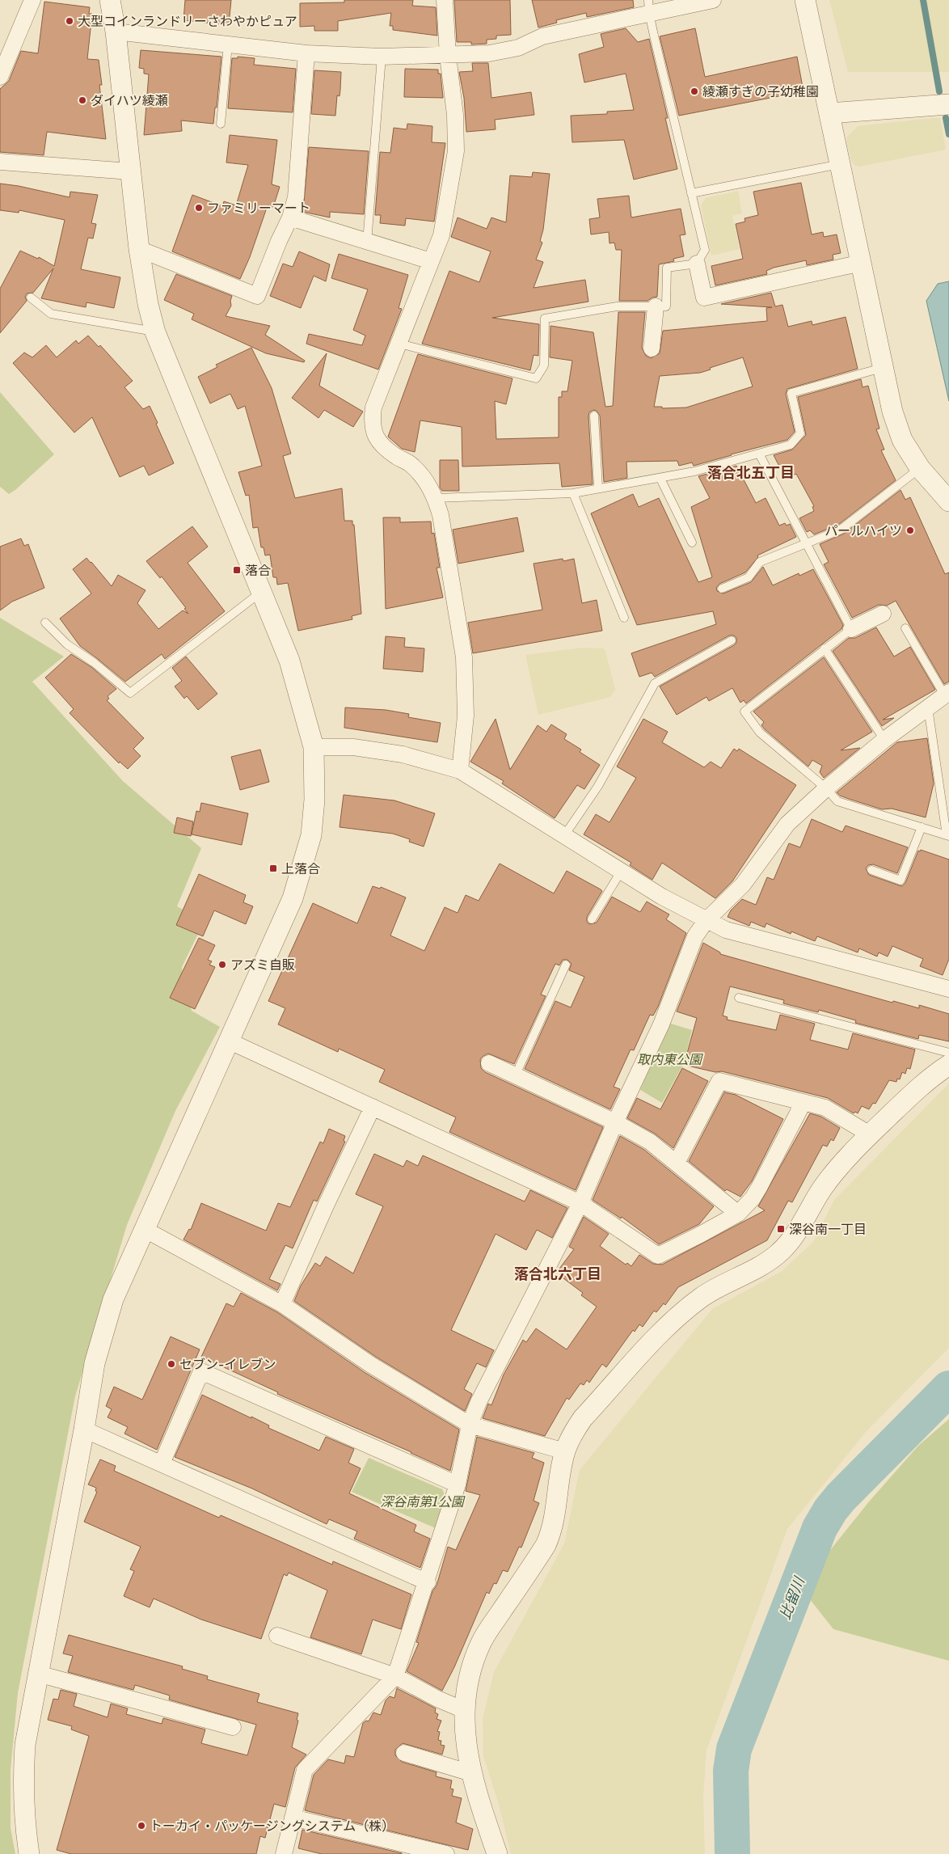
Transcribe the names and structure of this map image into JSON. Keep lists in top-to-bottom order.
{
  "districts": ["落合北五丁目", "落合北六丁目"],
  "water": ["比留川"],
  "parks": ["取内東公園", "深谷南第1公園"],
  "places": {
    "other": [
      "大型コインランドリーさわやかピュア",
      "綾瀬すぎの子幼稚園",
      "ダイハツ綾瀬",
      "ファミリーマート",
      "パールハイツ",
      "アズミ自販",
      "セブン-イレブン",
      "トーカイ・パッケージングシステム（株）"
    ],
    "transit": ["落合", "上落合", "深谷南一丁目"]
  }
}
